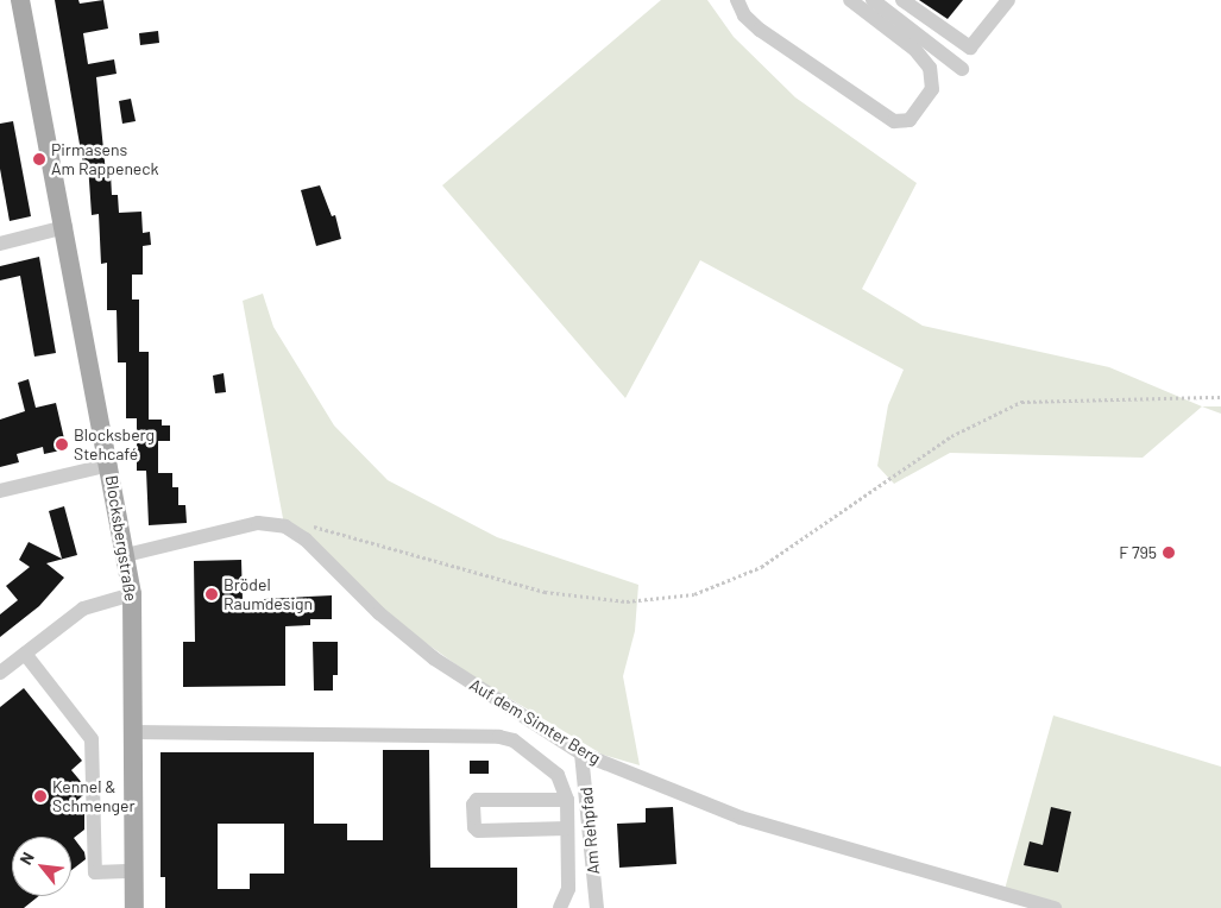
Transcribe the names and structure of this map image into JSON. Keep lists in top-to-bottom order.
{
  "streets": {
    "main road": ["Blocksbergstraße"],
    "street": ["Auf dem Simter Berg", "Am Rehpfad"]
  },
  "crossings": [
    ["Blocksbergstraße", "Auf dem Simter Berg"],
    ["Auf dem Simter Berg", "Am Rehpfad"]
  ],
  "places": [
    "Pirmasens Am Rappeneck",
    "Blocksberg Stehcafé",
    "F 795",
    "Brödel Raumdesign",
    "Kennel & Schmenger"
  ],
  "north": "top left"
}
